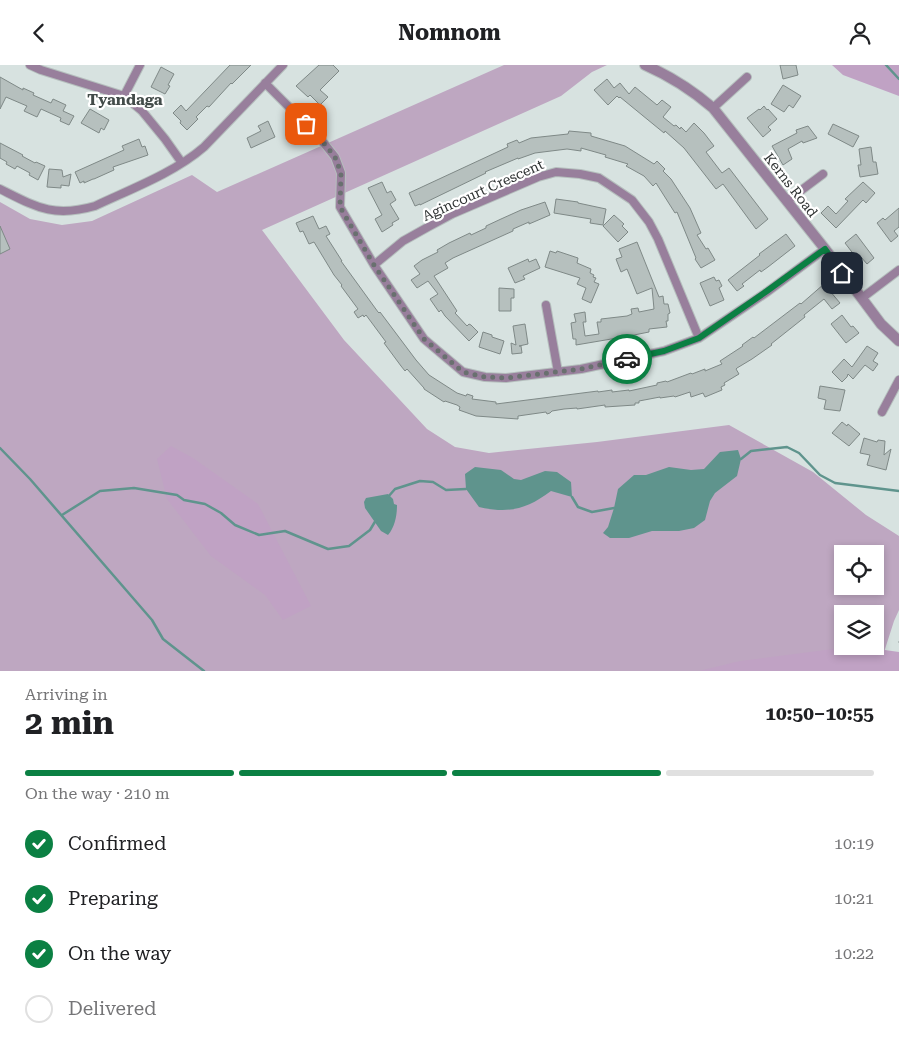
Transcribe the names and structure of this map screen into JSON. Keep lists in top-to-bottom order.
{
  "streets": {
    "street": ["Kerns Road", "Agincourt Crescent"]
  },
  "districts": ["Tyandaga"],
  "page": {
    "header": "Nomnom",
    "heading": ["2 min", "Arriving in", "10:50–10:55"],
    "bar": "On the way · 210 m",
    "list": [
      ["Confirmed", "10:19"],
      ["Preparing", "10:21"],
      ["On the way", "10:22"],
      "Delivered"
    ]
  }
}
